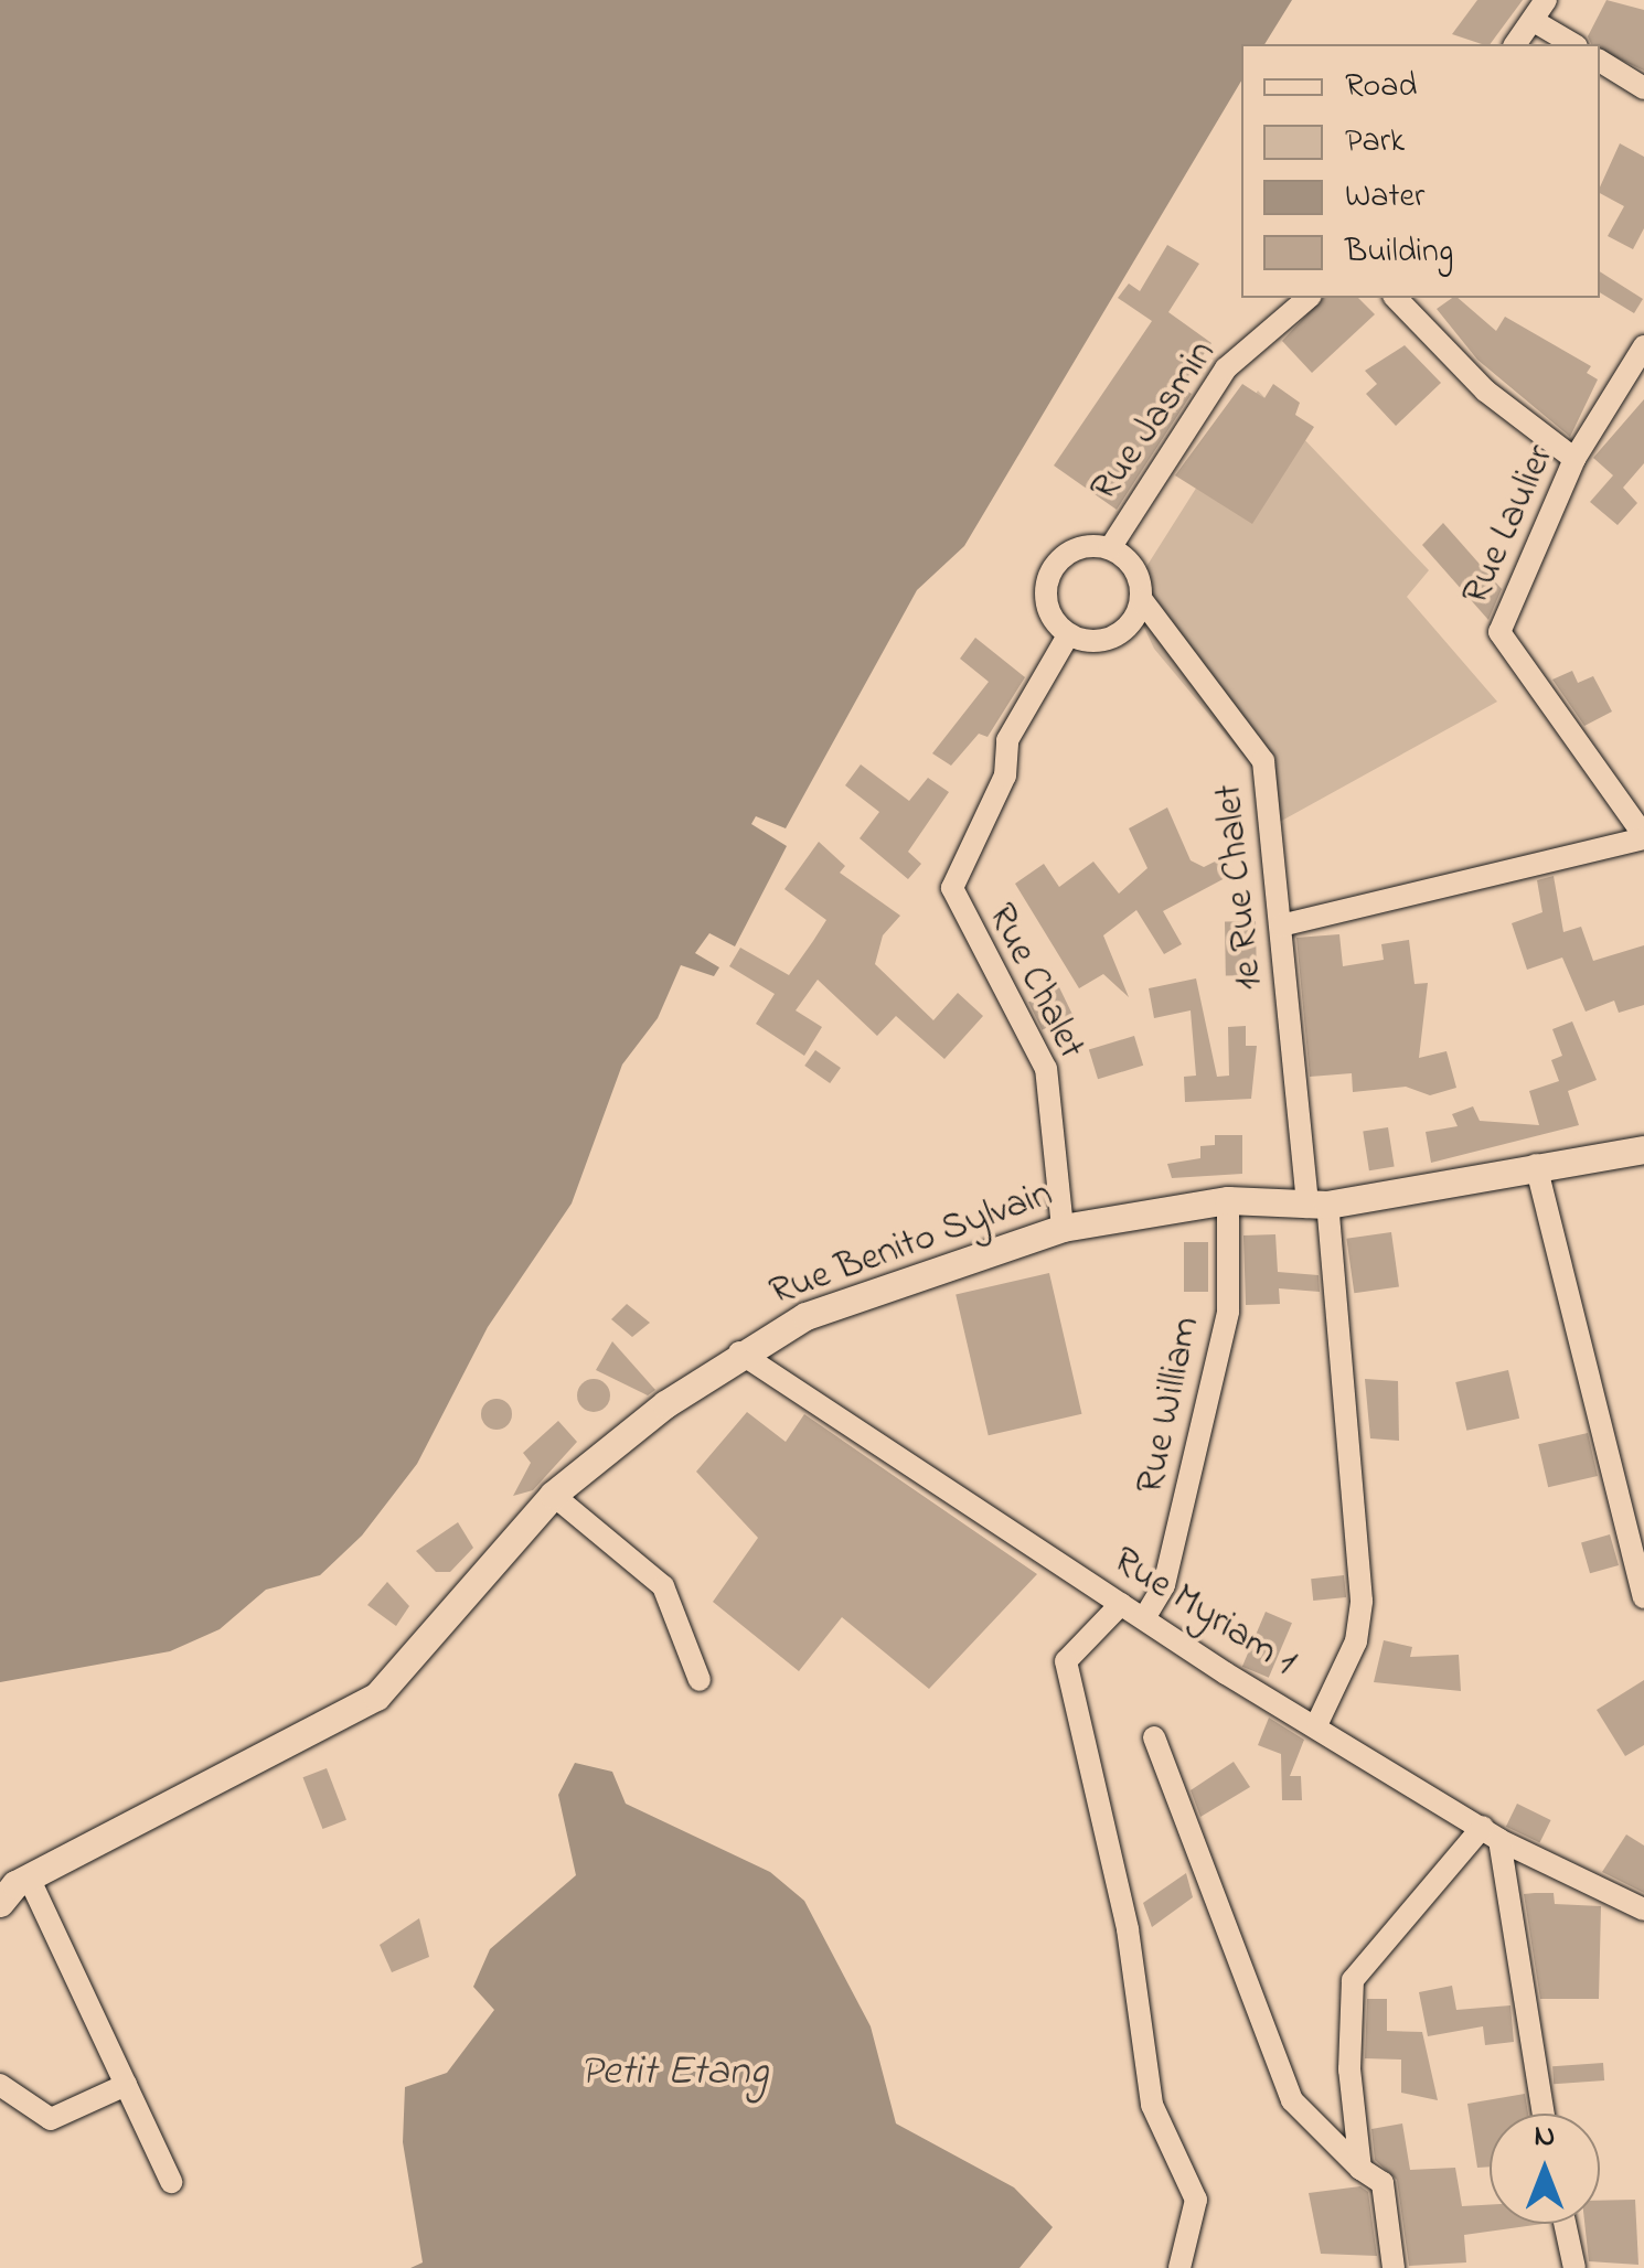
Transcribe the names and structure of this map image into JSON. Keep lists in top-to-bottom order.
{
  "streets": {
    "main road": ["Rue Benito Sylvain"],
    "street": [
      "Rue Jasmin",
      "Rue Laulier",
      "1e Rue Chalet",
      "Rue Chalet",
      "Rue William",
      "Rue Myriam 1"
    ]
  },
  "crossings": [
    ["Rue Jasmin", "1e Rue Chalet"],
    ["Rue Jasmin", "Rue Chalet"],
    ["Rue Laulier", "1e Rue Chalet"],
    ["1e Rue Chalet", "Rue Chalet"],
    ["1e Rue Chalet", "Rue Benito Sylvain"],
    ["1e Rue Chalet", "Rue Myriam 1"],
    ["Rue Chalet", "Rue Benito Sylvain"],
    ["Rue Benito Sylvain", "Rue William"],
    ["Rue Benito Sylvain", "Rue Myriam 1"],
    ["Rue William", "Rue Myriam 1"]
  ],
  "water": ["Petit Etang"],
  "legend": [
    "Road",
    "Park",
    "Water",
    "Building"
  ],
  "north": "top"
}
